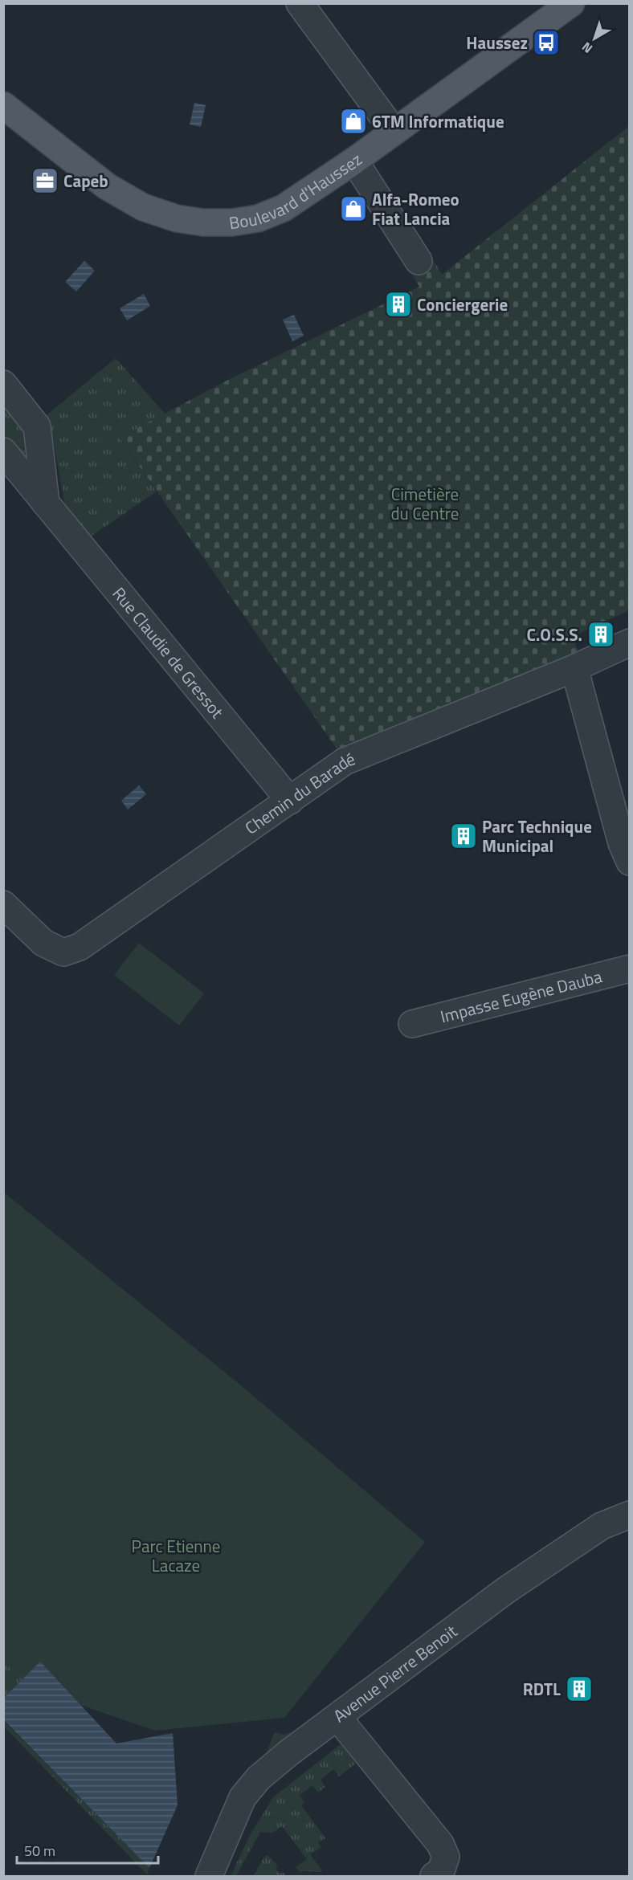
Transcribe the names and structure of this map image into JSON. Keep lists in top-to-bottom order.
{
  "streets": {
    "main road": ["Boulevard d'Haussez"],
    "street": [
      "Rue Claudie de Gressot",
      "Chemin du Baradé",
      "Impasse Eugène Dauba",
      "Avenue Pierre Benoit"
    ]
  },
  "crossings": [
    ["Rue Claudie de Gressot", "Chemin du Baradé"]
  ],
  "parks": ["Cimetière du Centre", "Parc Etienne Lacaze"],
  "places": {
    "bus stop": ["Haussez"],
    "shop": ["6TM Informatique", "Alfa-Romeo Fiat Lancia"],
    "office": ["Capeb"],
    "building": [
      "Conciergerie",
      "C.O.S.S.",
      "Parc Technique Municipal",
      "RDTL"
    ]
  },
  "scale_bar": "50 m",
  "north": "bottom left"
}
